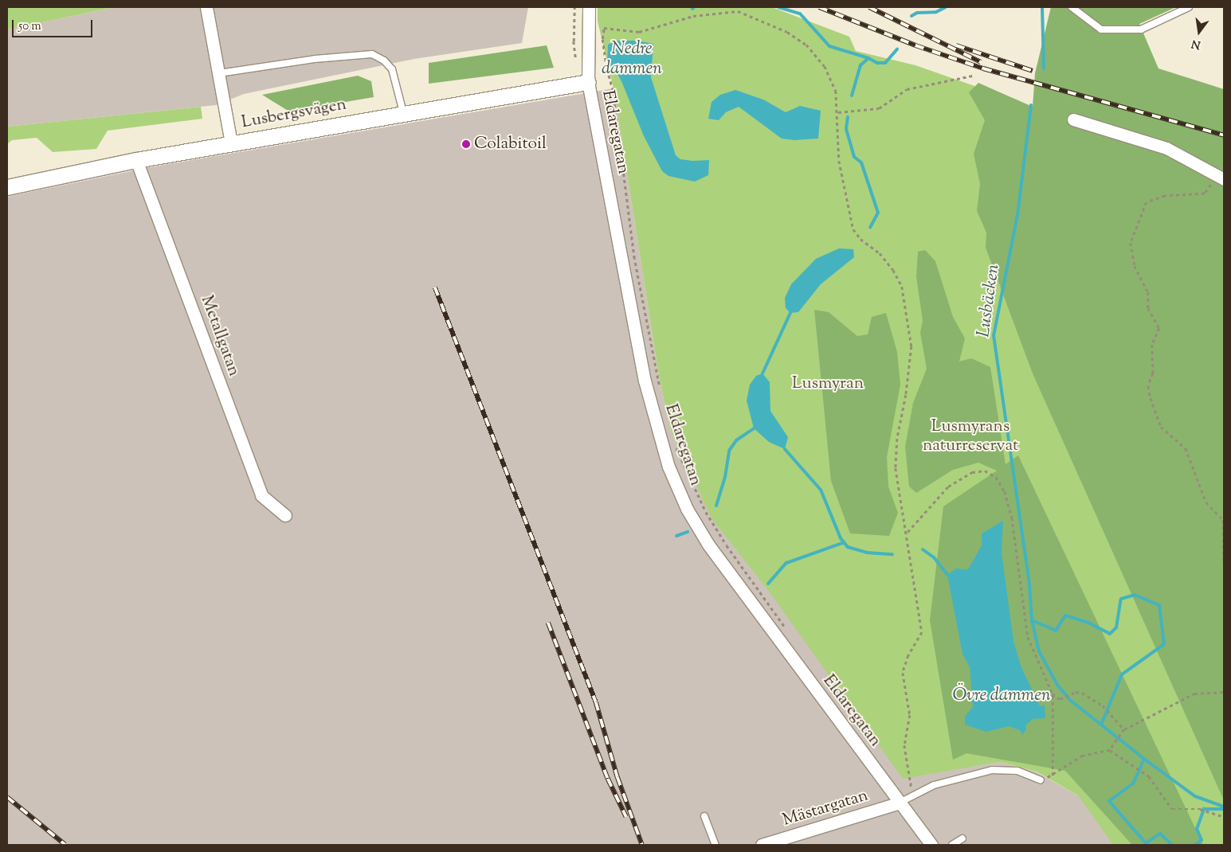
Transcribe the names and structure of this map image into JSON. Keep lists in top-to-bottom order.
{
  "streets": {
    "street": [
      "Lusbergsvägen",
      "Eldaregatan",
      "Metallgatan",
      "Mästargatan"
    ]
  },
  "crossings": [
    ["Lusbergsvägen", "Eldaregatan"],
    ["Lusbergsvägen", "Metallgatan"],
    ["Eldaregatan", "Mästargatan"]
  ],
  "water": ["Nedre dammen", "Lusbäcken", "Övre dammen"],
  "parks": ["Lusmyran", "Lusmyrans naturreservat"],
  "places": ["Colabitoil"],
  "scale_bar": "50 m",
  "north": "bottom"
}
